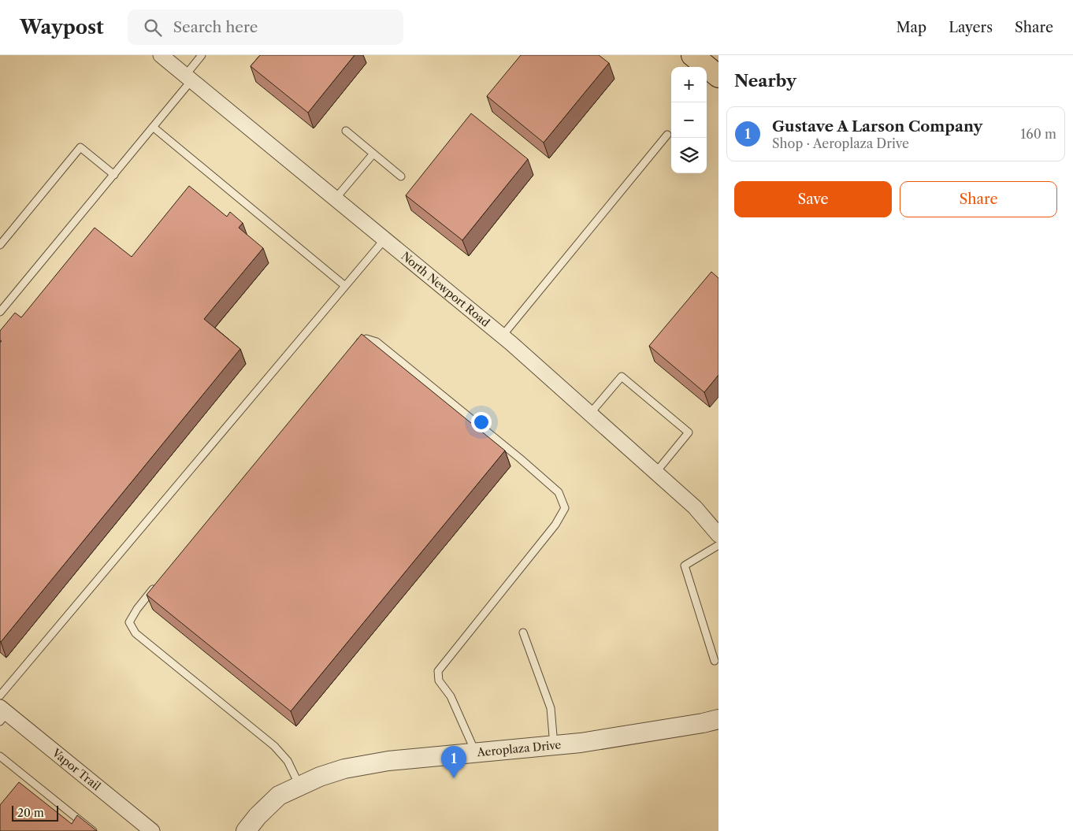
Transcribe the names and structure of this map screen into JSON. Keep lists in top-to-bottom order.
{
  "streets": {
    "street": ["North Newport Road", "Aeroplaza Drive", "Vapor Trail"]
  },
  "scale_bar": "20 m",
  "page": {
    "header": "Waypost",
    "search": "Search here",
    "nav": ["Map", "Layers", "Share"],
    "heading": "Nearby",
    "map_buttons": ["+", "−"],
    "list": [
      {
        "mark": "1",
        "name": "Gustave A Larson Company",
        "note": "Shop · Aeroplaza Drive",
        "value": "160 m"
      }
    ],
    "buttons": ["Save", "Share"],
    "pins": "1",
    "scale": "20 m"
  }
}
